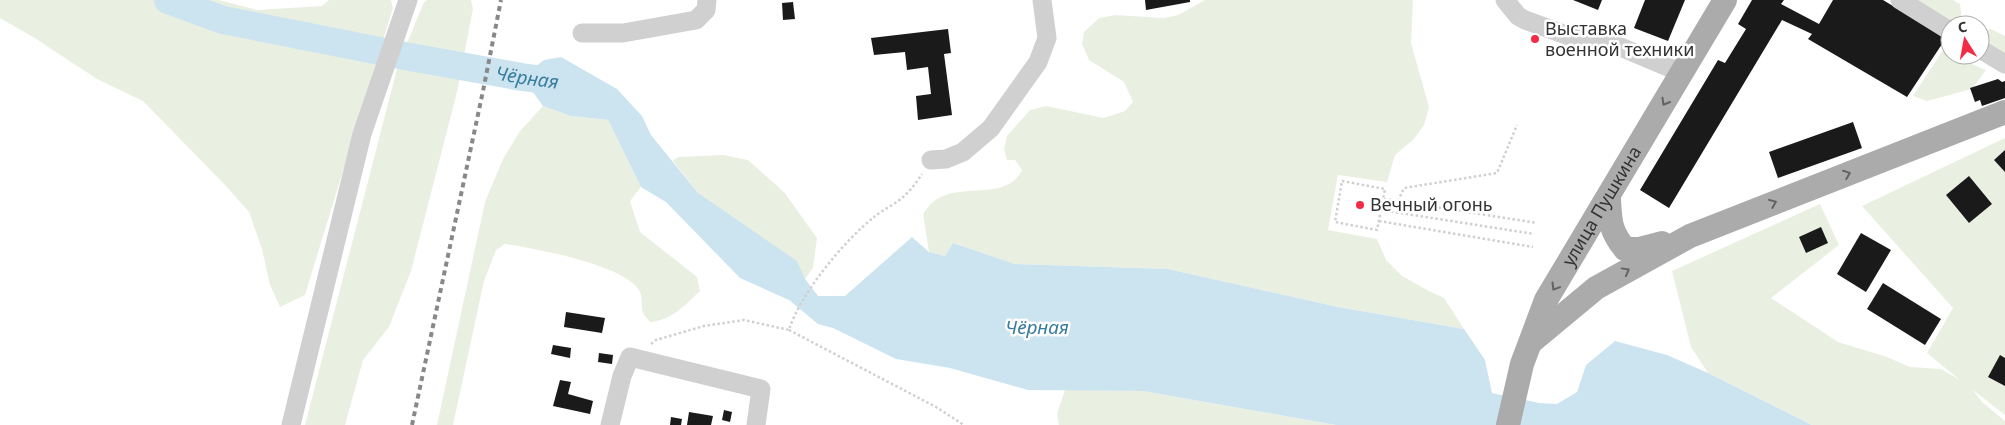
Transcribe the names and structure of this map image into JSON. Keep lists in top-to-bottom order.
{
  "streets": {
    "main road": ["улица Пушкина"]
  },
  "one_way": ["улица Пушкина"],
  "water": ["Чёрная"],
  "places": ["Выставка военной техники", "Вечный огонь"],
  "north": "top"
}
